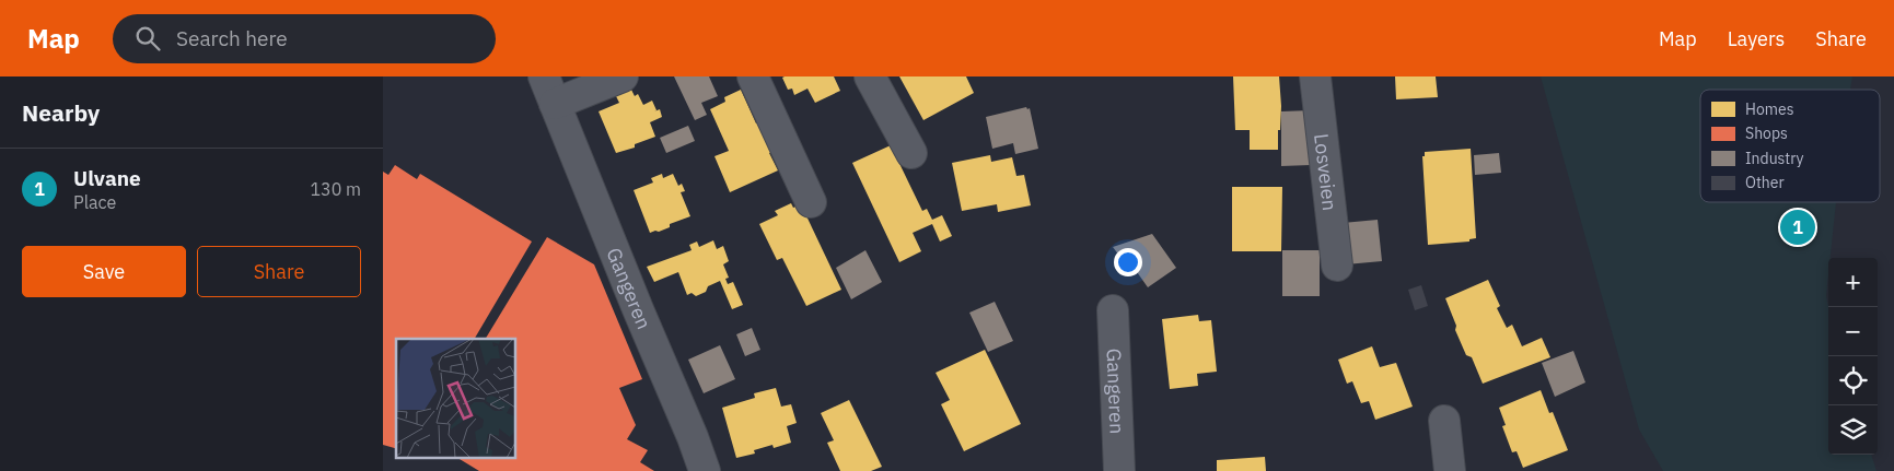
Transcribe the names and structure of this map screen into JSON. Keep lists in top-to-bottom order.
{
  "streets": {
    "street": ["Losveien", "Gangeren"]
  },
  "legend": [
    "Homes",
    "Shops",
    "Industry",
    "Other"
  ],
  "page": {
    "header": "Map",
    "search": "Search here",
    "nav": ["Map", "Layers", "Share"],
    "heading": "Nearby",
    "list": [
      {
        "mark": "1",
        "name": "Ulvane",
        "note": "Place",
        "value": "130 m"
      }
    ],
    "pins": "1",
    "buttons": ["Save", "Share"],
    "map_buttons": ["+", "−"]
  }
}
